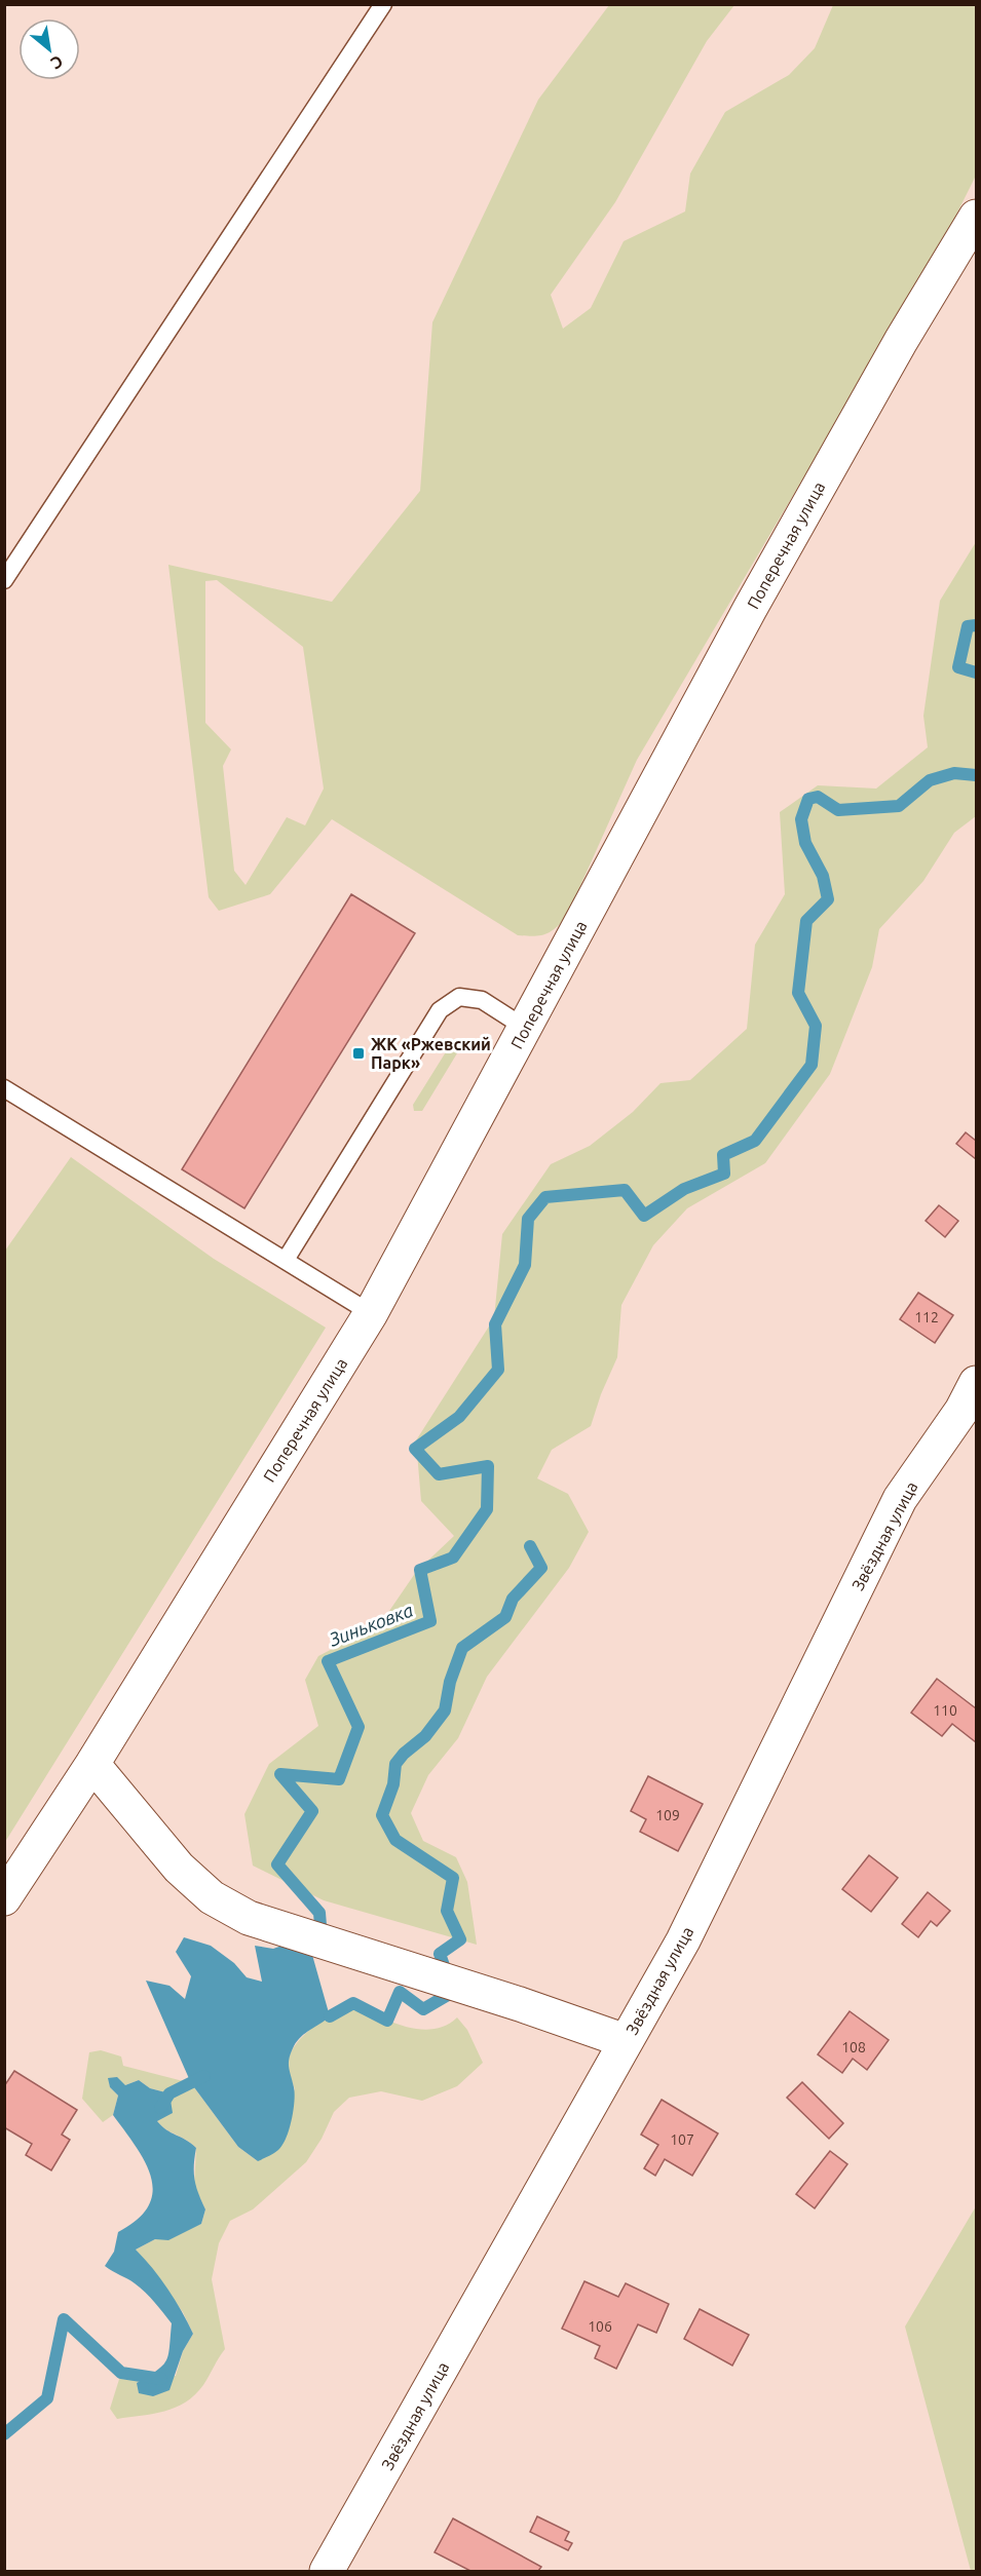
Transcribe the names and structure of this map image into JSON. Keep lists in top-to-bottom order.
{
  "streets": {
    "street": ["Поперечная улица", "Звёздная улица"]
  },
  "water": ["Зиньковка"],
  "places": {
    "transit": ["ЖК «Ржевский Парк»"]
  },
  "house_numbers": [
    "112",
    "110",
    "109",
    "108",
    "107",
    "106"
  ],
  "north": "bottom right"
}
